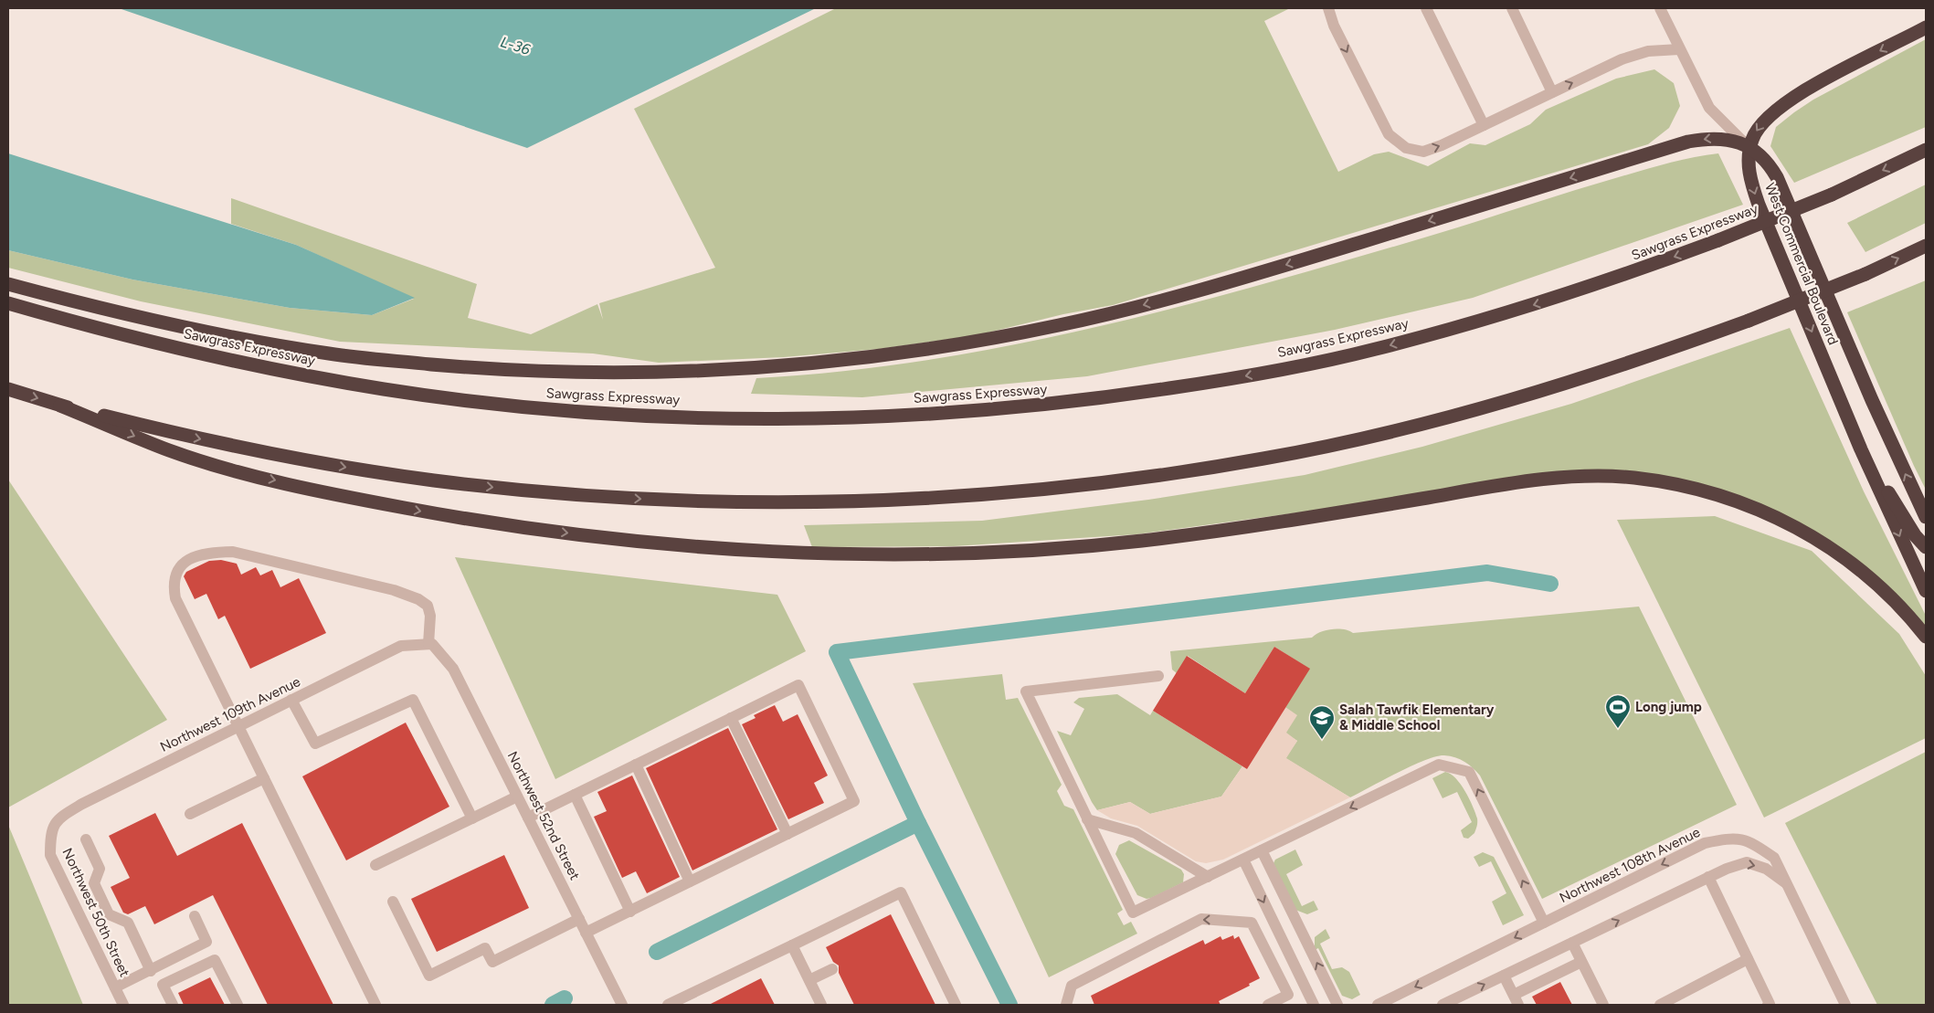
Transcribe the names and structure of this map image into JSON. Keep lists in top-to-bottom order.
{
  "streets": {
    "highway": ["Sawgrass Expressway", "West Commercial Boulevard"],
    "street": [
      "Northwest 109th Avenue",
      "Northwest 52nd Street",
      "Northwest 108th Avenue",
      "Northwest 50th Street"
    ]
  },
  "crossings": [
    ["Northwest 109th Avenue", "Northwest 52nd Street"],
    ["Northwest 109th Avenue", "Northwest 50th Street"]
  ],
  "water": ["L-36"],
  "places": {
    "sports": ["Long jump"],
    "school or university": ["Salah Tawfik Elementary & Middle School"]
  }
}
